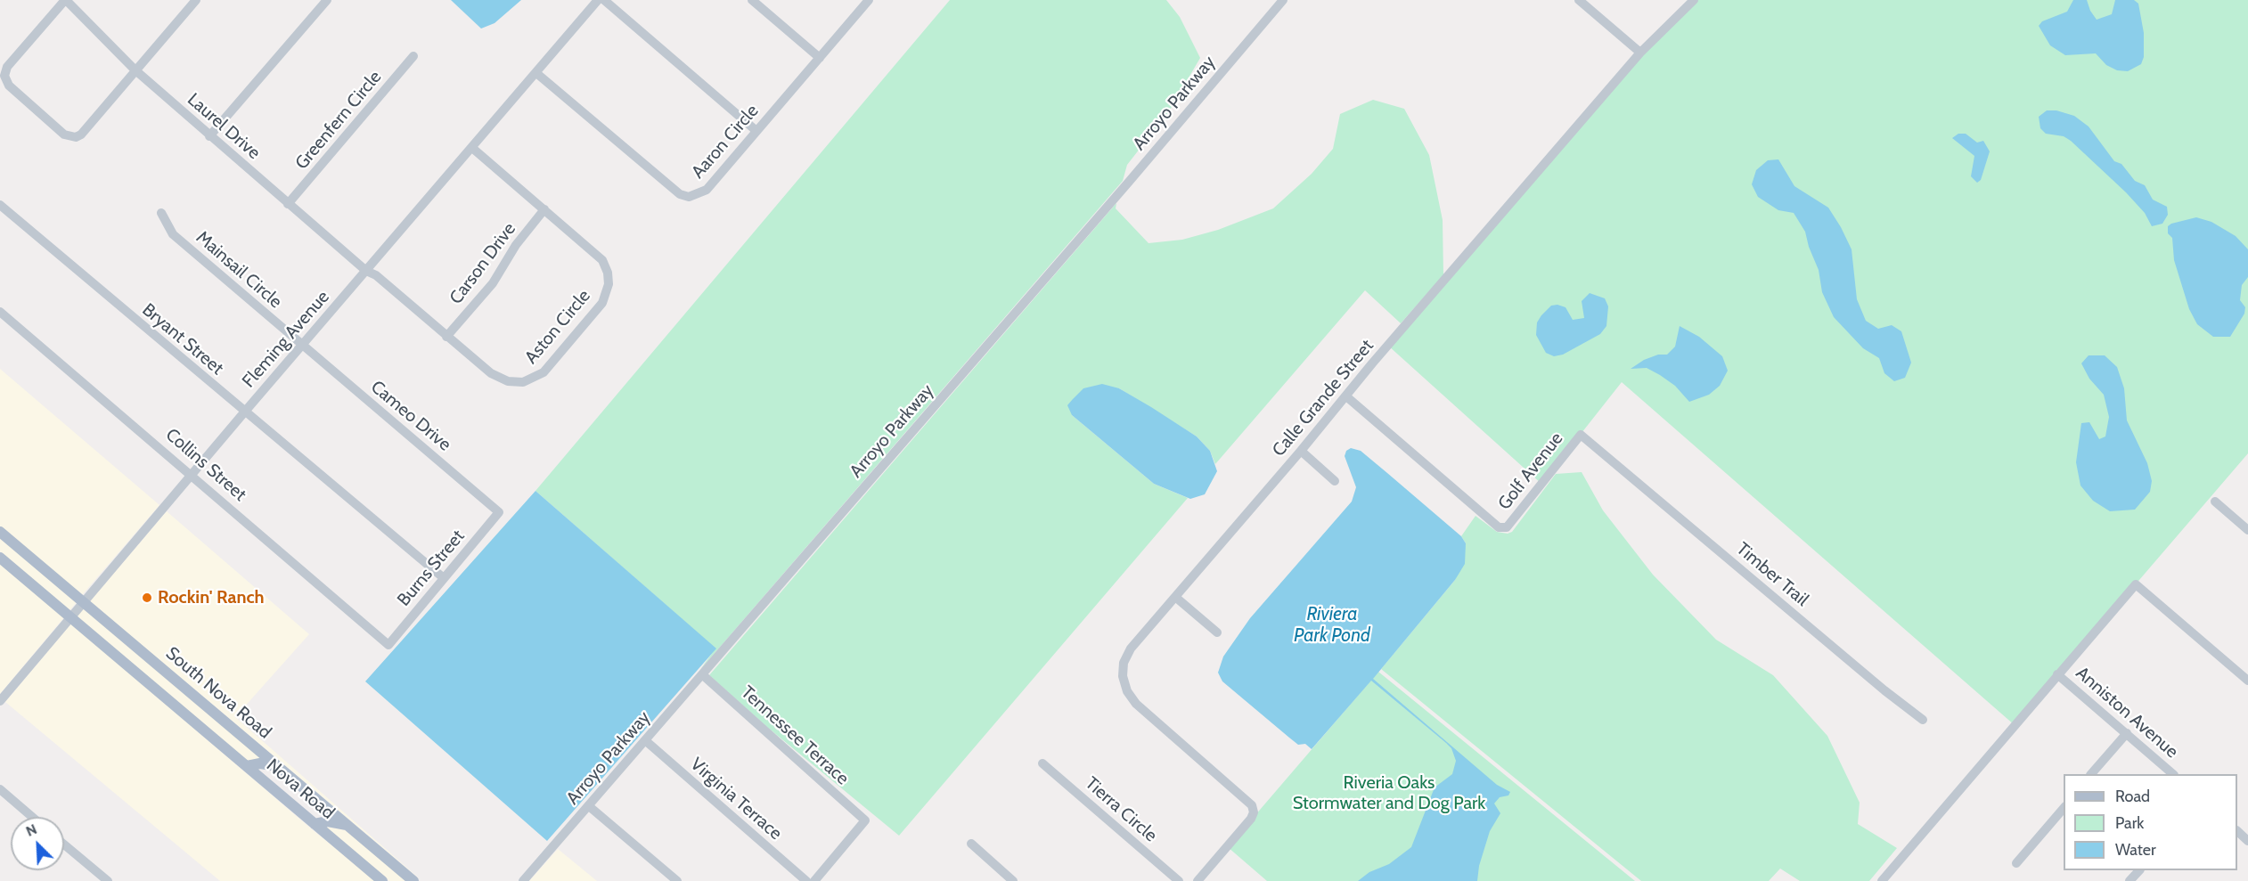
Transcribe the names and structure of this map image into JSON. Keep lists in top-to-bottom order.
{
  "streets": {
    "main road": ["South Nova Road", "Nova Road"],
    "street": [
      "Arroyo Parkway",
      "Greenfern Circle",
      "Laurel Drive",
      "Aaron Circle",
      "Carson Drive",
      "Mainsail Circle",
      "Aston Circle",
      "Bryant Street",
      "Fleming Avenue",
      "Calle Grande Street",
      "Cameo Drive",
      "Collins Street",
      "Golf Avenue",
      "Burns Street",
      "Timber Trail",
      "Anniston Avenue",
      "Tennessee Terrace",
      "Virginia Terrace",
      "Tierra Circle"
    ]
  },
  "crossings": [
    ["Arroyo Parkway", "Tennessee Terrace"],
    ["Arroyo Parkway", "Virginia Terrace"],
    ["Greenfern Circle", "Laurel Drive"],
    ["Laurel Drive", "Aston Circle"],
    ["Laurel Drive", "Fleming Avenue"],
    ["Aaron Circle", "Fleming Avenue"],
    ["Carson Drive", "Aston Circle"],
    ["Mainsail Circle", "Fleming Avenue"],
    ["Mainsail Circle", "Cameo Drive"],
    ["Aston Circle", "Fleming Avenue"],
    ["Bryant Street", "Fleming Avenue"],
    ["Bryant Street", "Burns Street"],
    ["Fleming Avenue", "Cameo Drive"],
    ["Fleming Avenue", "Collins Street"],
    ["Fleming Avenue", "South Nova Road"],
    ["Fleming Avenue", "Nova Road"],
    ["Calle Grande Street", "Golf Avenue"],
    ["Cameo Drive", "Burns Street"],
    ["Collins Street", "Burns Street"],
    ["Golf Avenue", "Timber Trail"]
  ],
  "water": ["Riviera Park Pond"],
  "parks": ["Riveria Oaks Stormwater and Dog Park"],
  "places": ["Rockin' Ranch"],
  "legend": ["Road", "Park", "Water"],
  "north": "top left"
}
